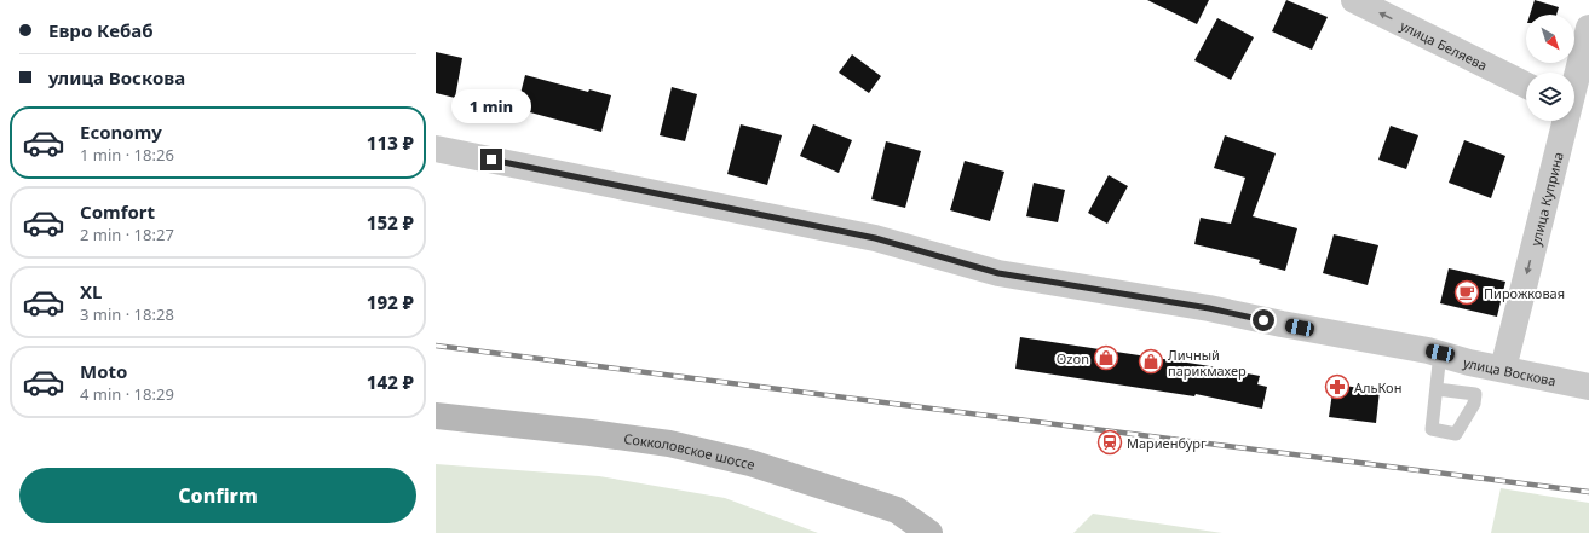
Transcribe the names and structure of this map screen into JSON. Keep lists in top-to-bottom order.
{
  "streets": {
    "main road": ["Сокколовское шоссе"],
    "street": ["улица Беляева", "улица Куприна", "улица Воскова"]
  },
  "crossings": [
    ["улица Куприна", "улица Воскова"]
  ],
  "one_way": ["улица Беляева", "улица Куприна"],
  "places": {
    "cafe": ["Пирожковая"],
    "shop": ["Ozon", "Личный парикмахер"],
    "pharmacy": ["АльКон"],
    "station": ["Мариенбург"]
  },
  "north": "bottom right",
  "page": {
    "banner": ["Евро Кебаб", "улица Воскова"],
    "bubble": "1 min",
    "list": [
      {
        "name": "Economy",
        "note": "1 min · 18:26",
        "value": "113 ₽"
      },
      {
        "name": "Comfort",
        "note": "2 min · 18:27",
        "value": "152 ₽"
      },
      {
        "name": "XL",
        "note": "3 min · 18:28",
        "value": "192 ₽"
      },
      {
        "name": "Moto",
        "note": "4 min · 18:29",
        "value": "142 ₽"
      }
    ],
    "buttons": "Confirm"
  }
}
